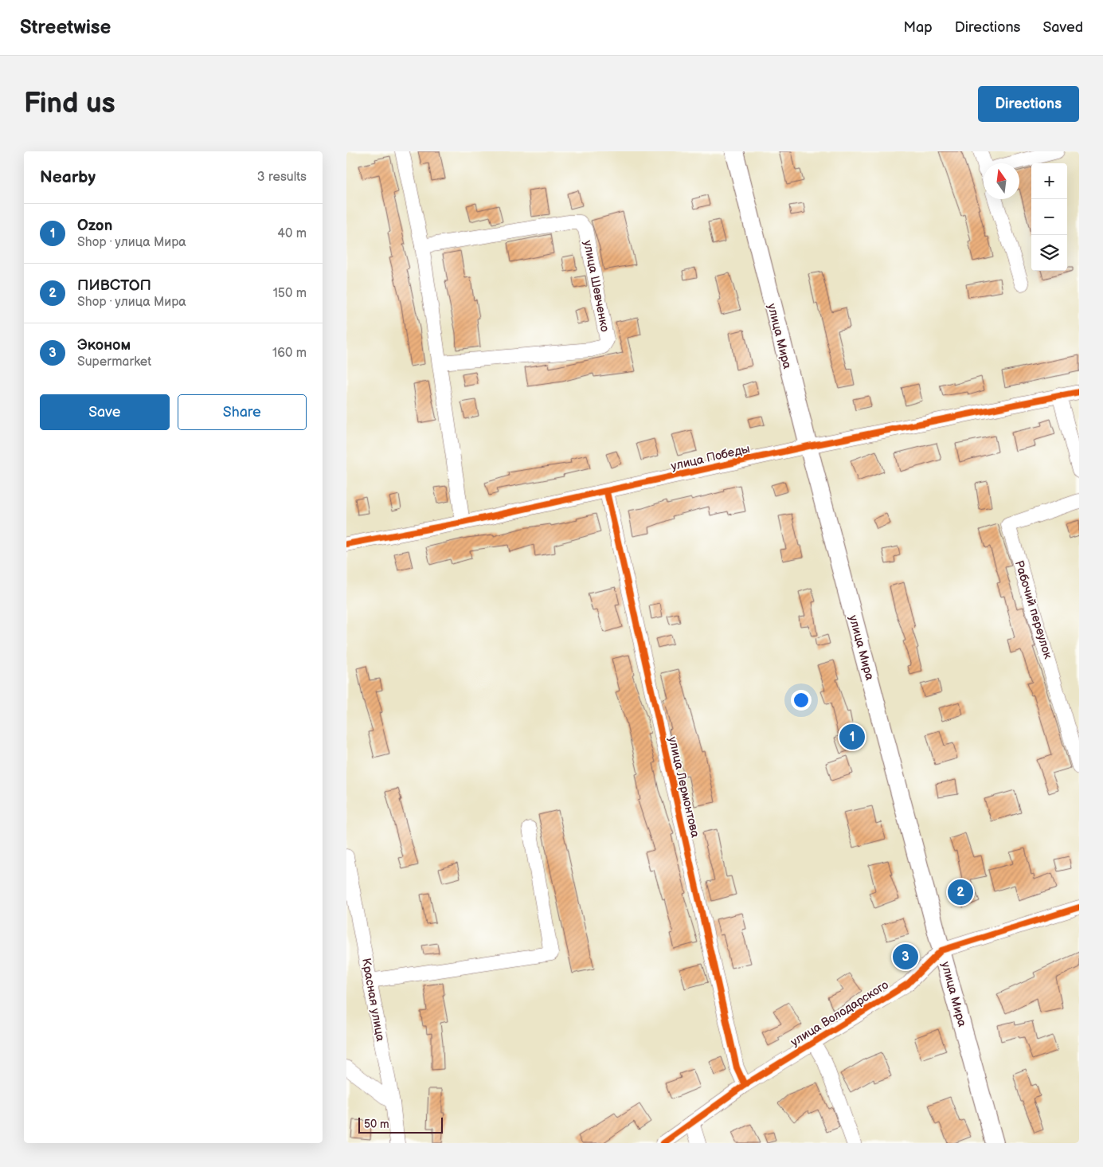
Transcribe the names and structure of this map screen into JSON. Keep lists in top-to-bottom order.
{
  "streets": {
    "main road": ["улица Мира"],
    "street": [
      "улица Шевченко",
      "улица Победы",
      "Рабочий переулок",
      "улица Лермонтова",
      "Красная улица",
      "улица Володарского"
    ]
  },
  "crossings": [
    ["улица Мира", "улица Победы"],
    ["улица Мира", "улица Володарского"],
    ["улица Победы", "улица Лермонтова"],
    ["улица Лермонтова", "улица Володарского"]
  ],
  "scale_bar": "50 m",
  "north": "top",
  "page": {
    "header": "Streetwise",
    "nav": ["Map", "Directions", "Saved"],
    "buttons": [
      "Directions",
      ["Save", "Share"]
    ],
    "title": "Find us",
    "heading": ["Nearby", "3 results"],
    "map_buttons": ["+", "−"],
    "list": [
      {
        "mark": "1",
        "name": "Ozon",
        "note": "Shop · улица Мира",
        "value": "40 m"
      },
      {
        "mark": "2",
        "name": "ПИВСТОП",
        "note": "Shop · улица Мира",
        "value": "150 m"
      },
      {
        "mark": "3",
        "name": "Эконом",
        "note": "Supermarket",
        "value": "160 m"
      }
    ],
    "pins": ["1", "2", "3"],
    "scale": "50 m"
  }
}
